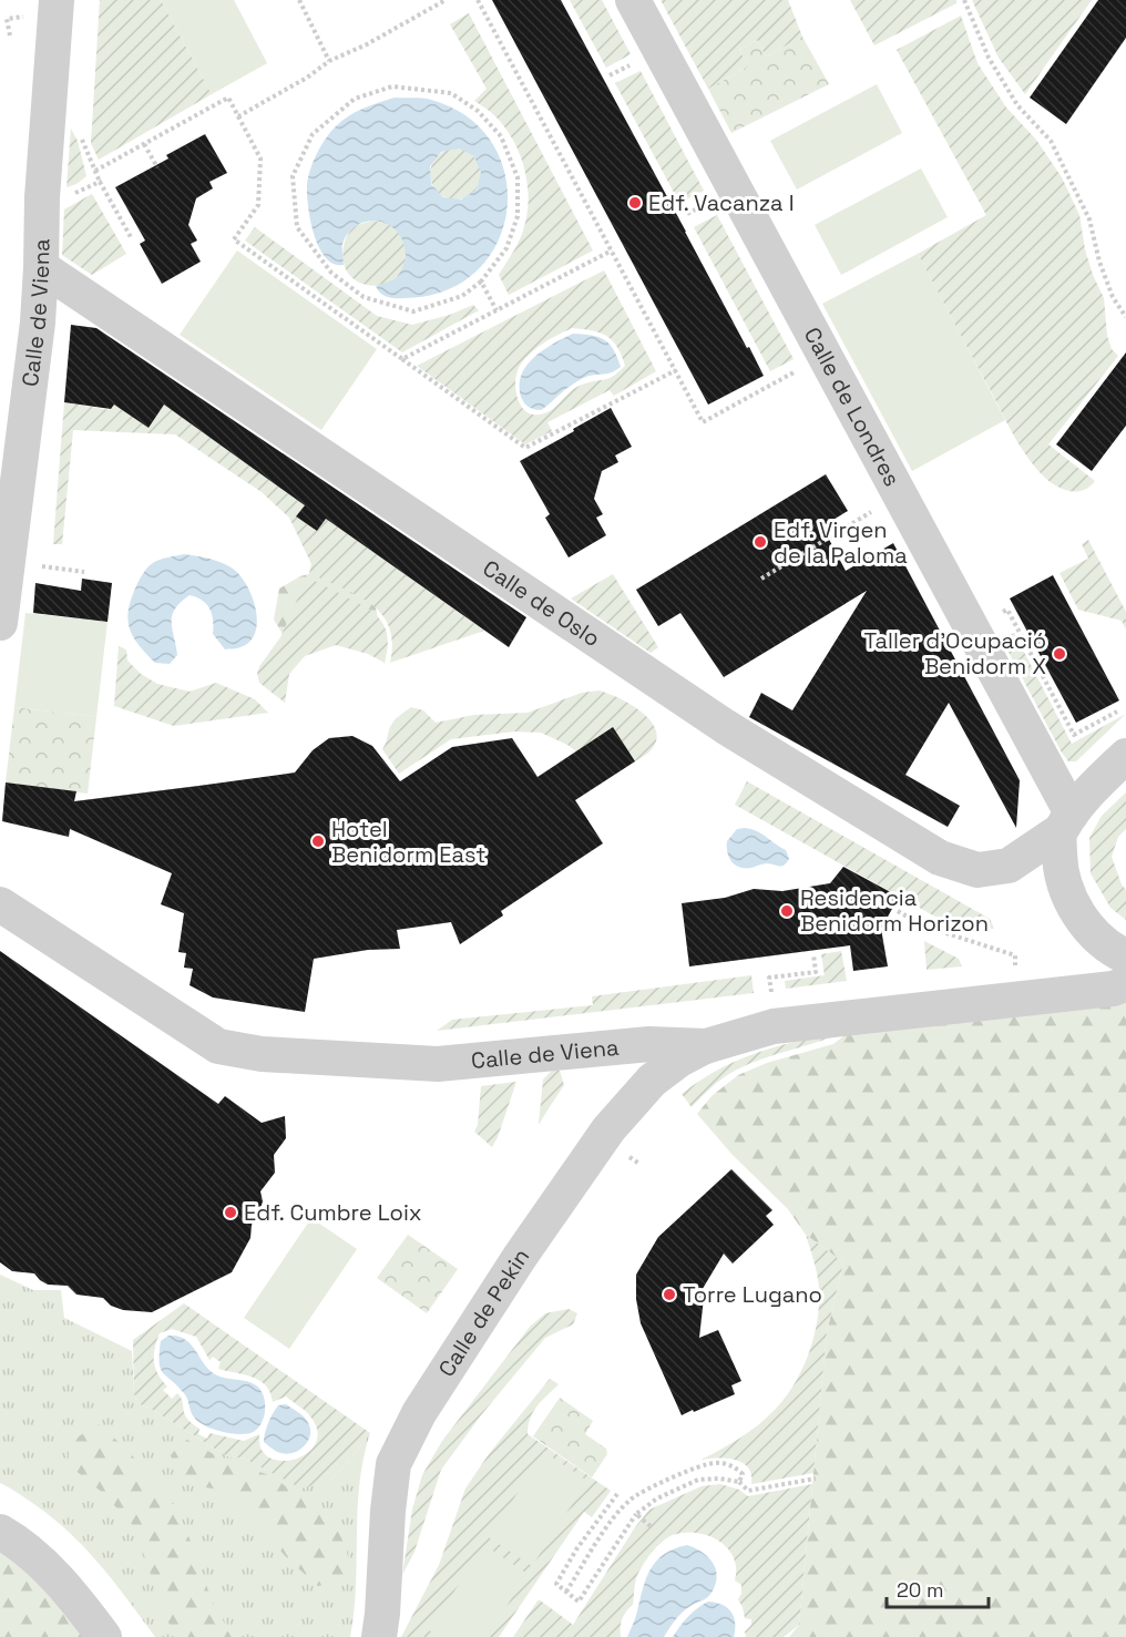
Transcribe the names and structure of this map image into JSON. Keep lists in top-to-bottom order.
{
  "streets": {
    "street": [
      "Calle de Viena",
      "Calle de Londres",
      "Calle de Oslo",
      "Calle de Pekin"
    ]
  },
  "crossings": [
    ["Calle de Viena", "Calle de Oslo"],
    ["Calle de Viena", "Calle de Pekin"],
    ["Calle de Londres", "Calle de Oslo"]
  ],
  "places": [
    "Edf. Vacanza I",
    "Edf. Virgen de la Paloma",
    "Taller d'Ocupació Benidorm X",
    "Hotel Benidorm East",
    "Residencia Benidorm Horizon",
    "Edf. Cumbre Loix",
    "Torre Lugano"
  ],
  "scale_bar": "20 m"
}
